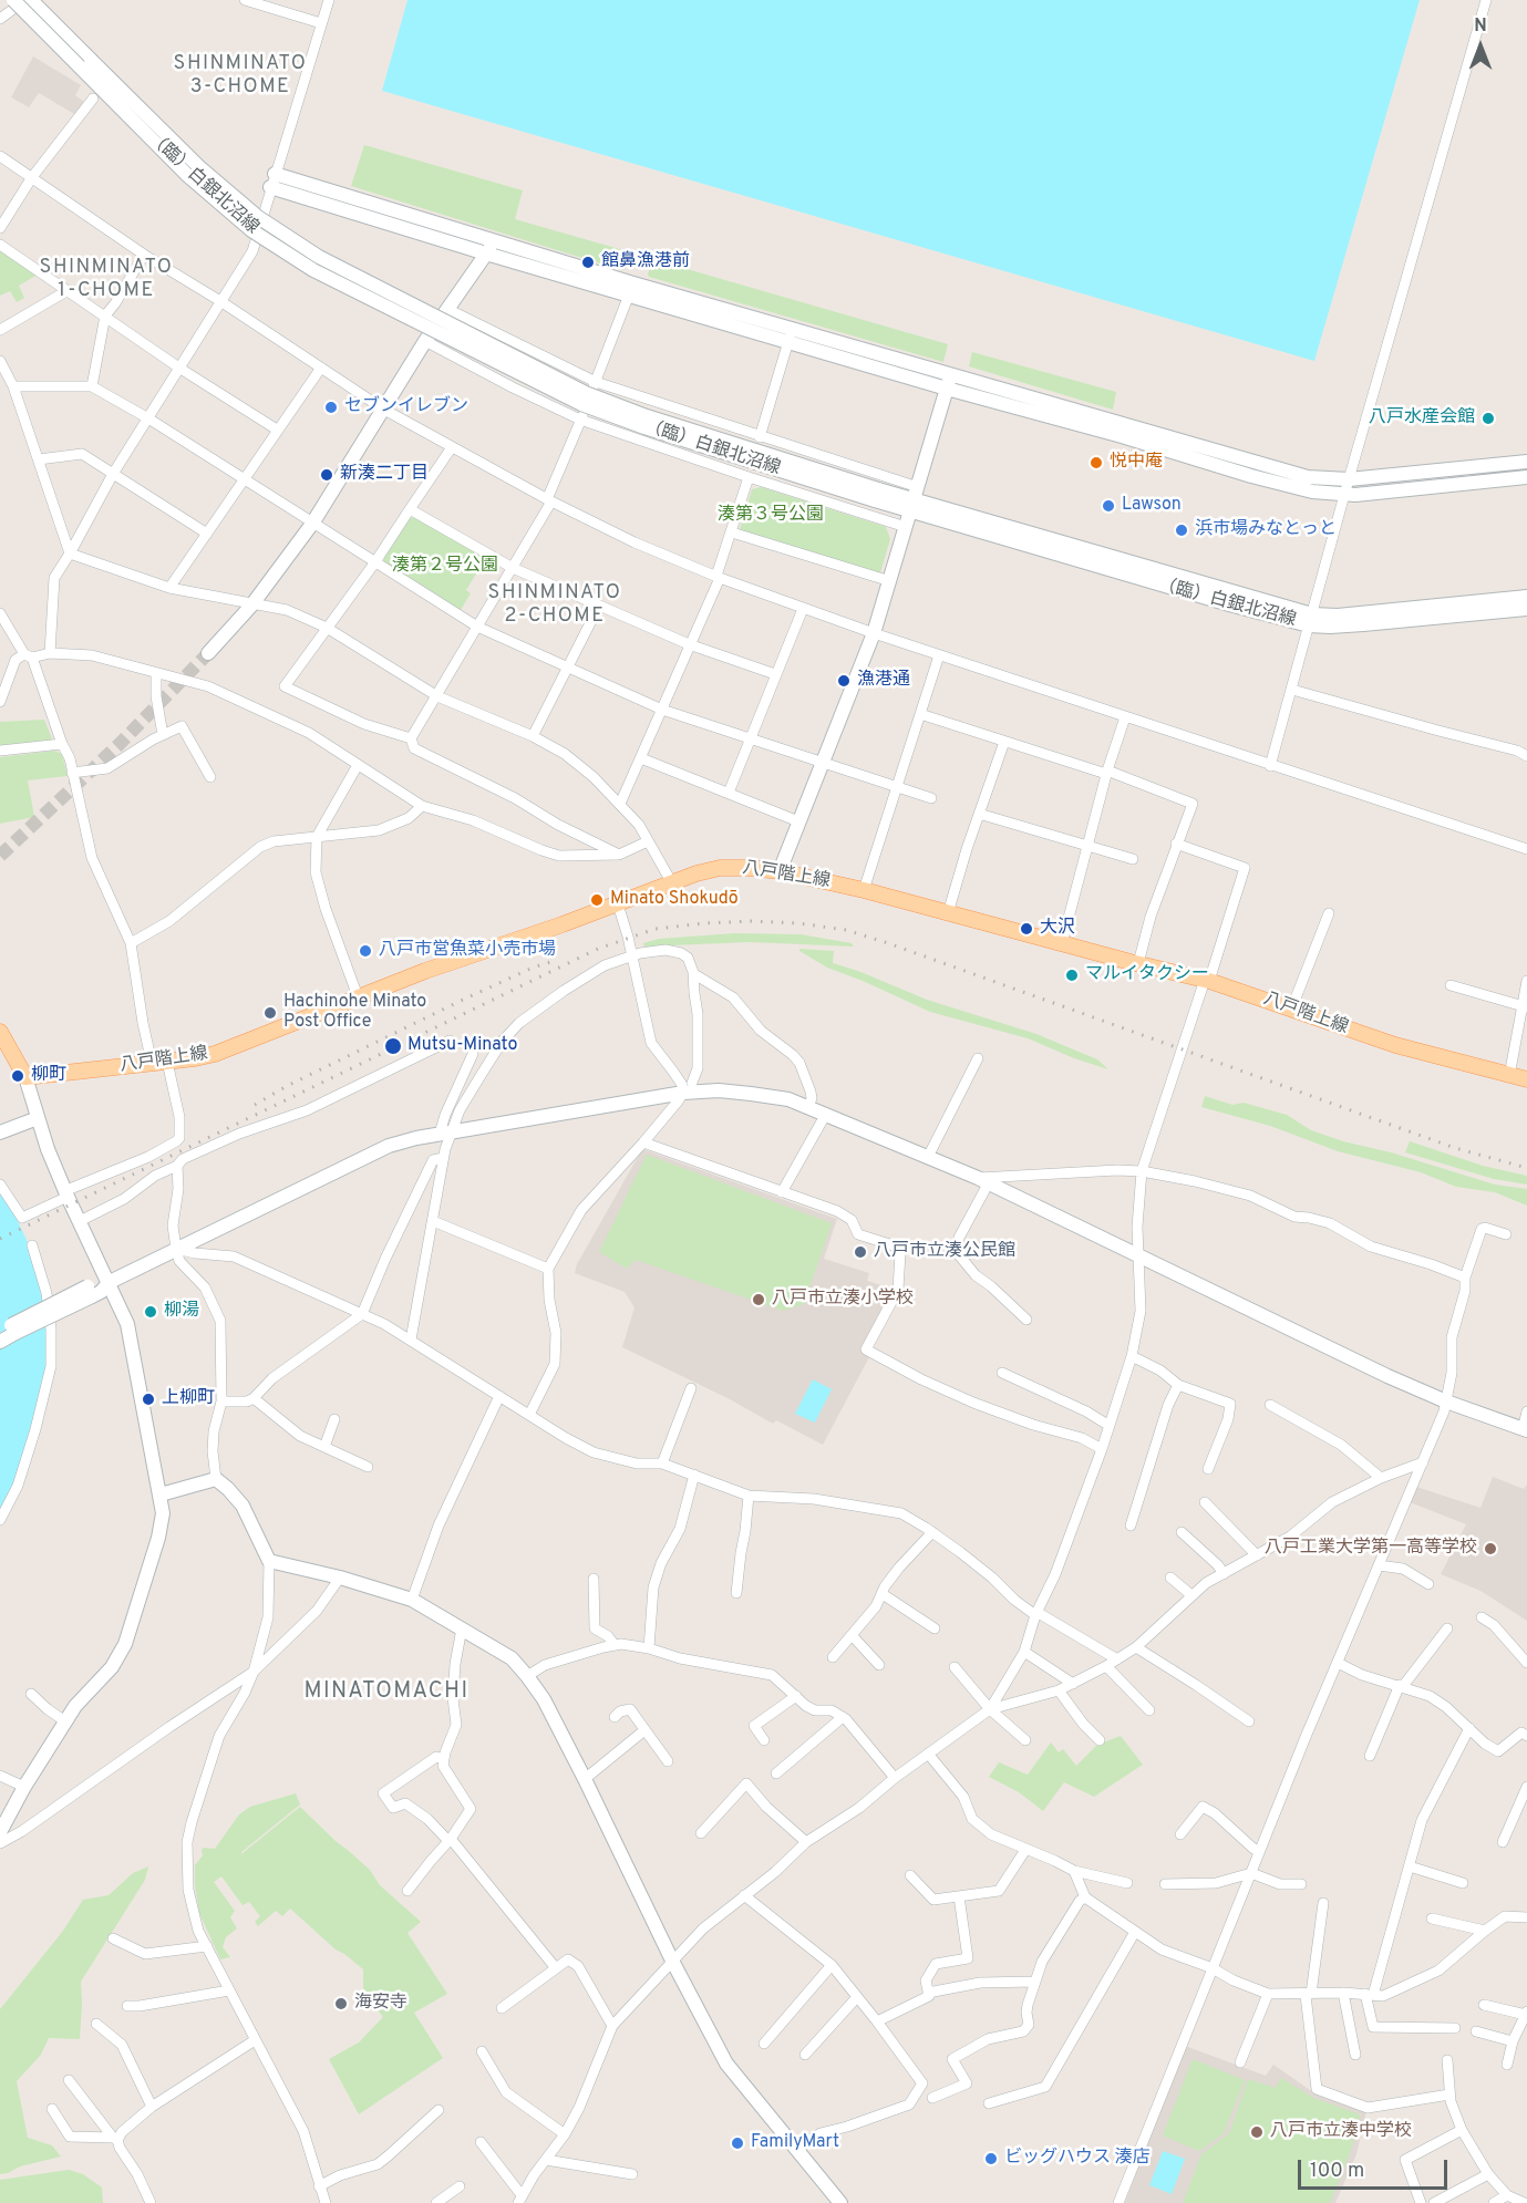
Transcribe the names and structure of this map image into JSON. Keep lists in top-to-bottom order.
{
  "streets": {
    "main road": ["八戸階上線"],
    "street": ["（臨）白銀北沼線"]
  },
  "districts": [
    "SHINMINATO 3-CHOME",
    "SHINMINATO 1-CHOME",
    "SHINMINATO 2-CHOME",
    "MINATOMACHI"
  ],
  "parks": ["湊第３号公園", "湊第２号公園"],
  "places": [
    "館鼻漁港前",
    "セブンイレブン",
    "八戸水産会館",
    "悦中庵",
    "新湊二丁目",
    "Lawson",
    "浜市場みなとっと",
    "漁港通",
    "Minato Shokudō",
    "大沢",
    "八戸市営魚菜小売市場",
    "マルイタクシー",
    "Hachinohe Minato Post Office",
    "Mutsu-Minato",
    "柳町",
    "八戸市立湊公民館",
    "八戸市立湊小学校",
    "柳湯",
    "上柳町",
    "八戸工業大学第一高等学校",
    "海安寺",
    "八戸市立湊中学校",
    "FamilyMart",
    "ビッグハウス 湊店"
  ],
  "scale_bar": "100 m",
  "north": "top"
}
